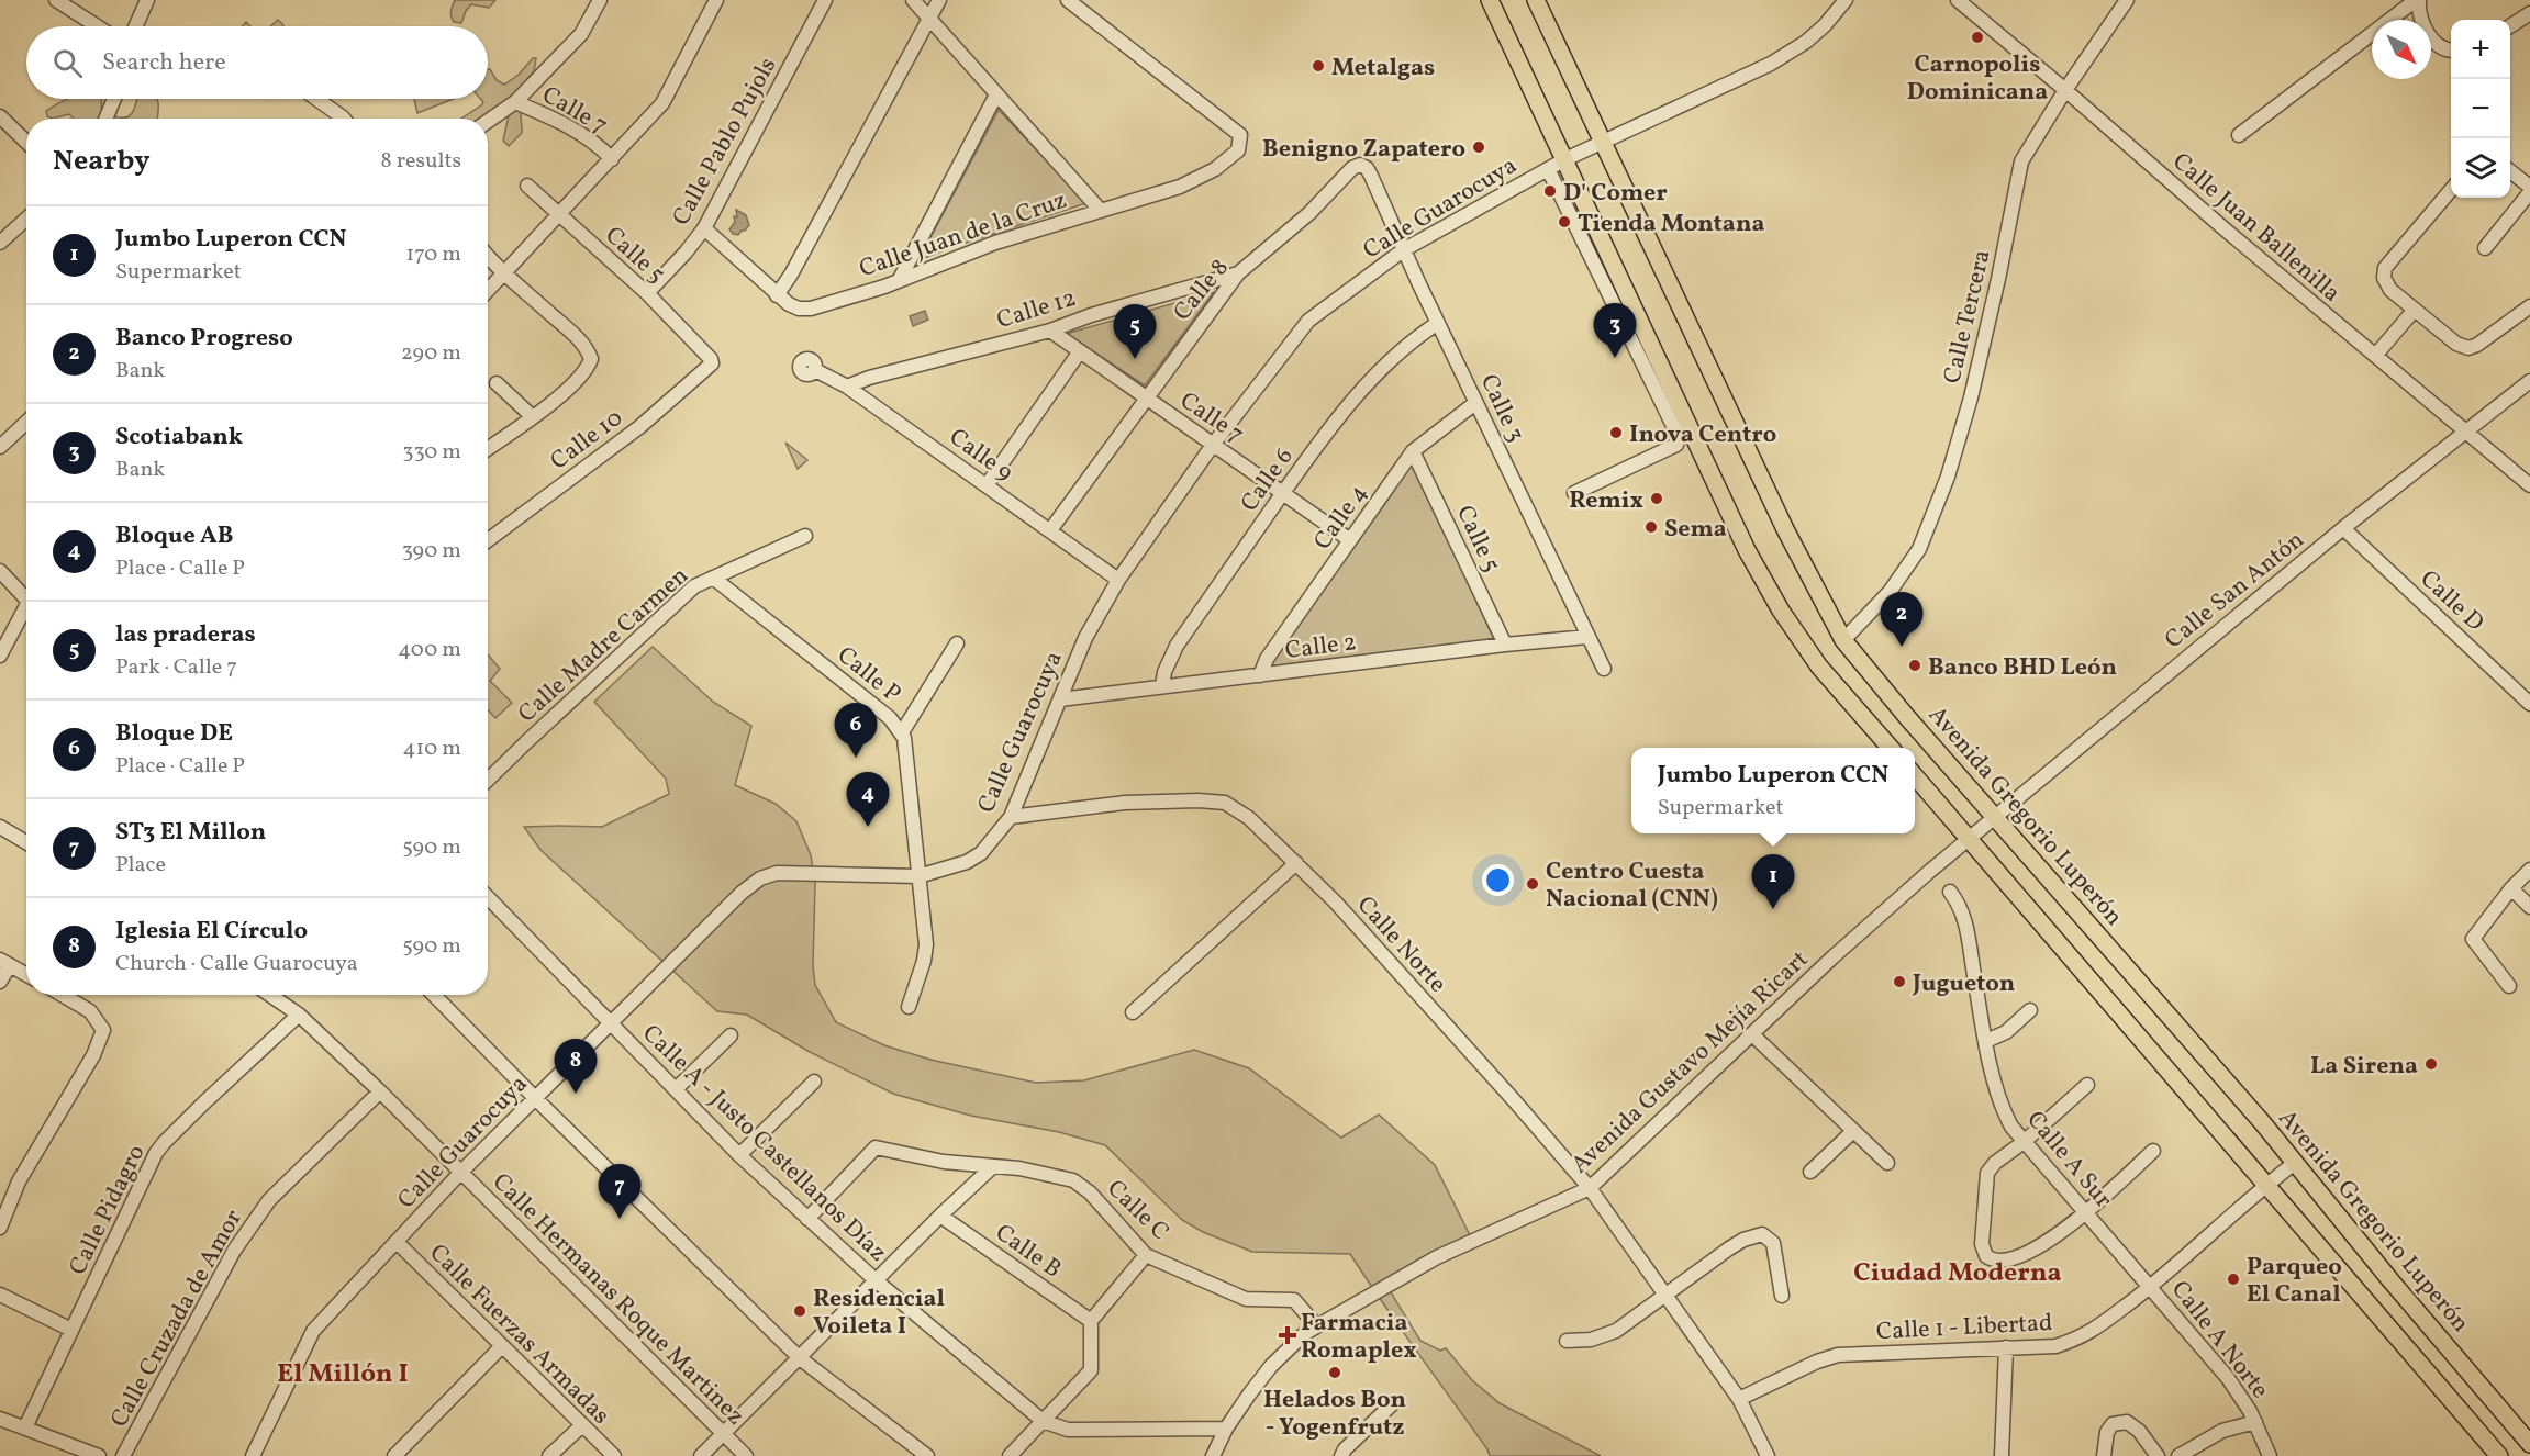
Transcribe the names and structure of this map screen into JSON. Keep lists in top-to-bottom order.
{
  "streets": {
    "main road": ["Avenida Gregorio Luperón"],
    "street": [
      "Calle 7",
      "Calle Pablo Pujols",
      "Calle Guarocuya",
      "Calle Juan Ballenilla",
      "Calle Juan de la Cruz",
      "Calle 5",
      "Calle 8",
      "Calle 12",
      "Calle Tercera",
      "Calle 3",
      "Calle 10",
      "Calle 9",
      "Calle 6",
      "Calle 4",
      "Calle San Antón",
      "Calle D",
      "Calle Madre Carmen",
      "Calle 2",
      "Calle P",
      "Calle Norte",
      "Avenida Gustavo Mejía Ricart",
      "Calle A - Justo Castellanos Díaz",
      "Calle A Sur",
      "Calle Pidagro",
      "Calle C",
      "Calle B",
      "Calle Hermanas Roque Martinez",
      "Calle Cruzada de Amor",
      "Calle 1 - Libertad",
      "Calle Fuerzas Armadas",
      "Calle A Norte"
    ]
  },
  "crossings": [
    ["Calle 7", "Calle Guarocuya"],
    ["Calle 7", "Calle 8"],
    ["Calle 7", "Calle 12"],
    ["Calle 7", "Calle 6"],
    ["Calle 7", "Calle 4"],
    ["Calle Pablo Pujols", "Calle Juan de la Cruz"],
    ["Calle Pablo Pujols", "Calle 5"],
    ["Calle Guarocuya", "Calle 3"],
    ["Calle Guarocuya", "Calle 9"],
    ["Calle Guarocuya", "Calle 2"],
    ["Calle Guarocuya", "Calle P"],
    ["Calle Guarocuya", "Avenida Gregorio Luperón"],
    ["Calle Guarocuya", "Calle Norte"],
    ["Calle Guarocuya", "Calle A - Justo Castellanos Díaz"],
    ["Calle Guarocuya", "Calle Hermanas Roque Martinez"],
    ["Calle Guarocuya", "Calle Fuerzas Armadas"],
    ["Calle Juan Ballenilla", "Calle Tercera"],
    ["Calle Juan Ballenilla", "Calle San Antón"],
    ["Calle 5", "Calle 10"],
    ["Calle 5", "Calle 4"],
    ["Calle 5", "Calle 2"],
    ["Calle 8", "Calle 12"],
    ["Calle 8", "Calle 3"],
    ["Calle 8", "Calle 9"],
    ["Calle 12", "Calle 9"],
    ["Calle Tercera", "Avenida Gregorio Luperón"],
    ["Calle 3", "Calle 6"],
    ["Calle 3", "Calle 4"],
    ["Calle 3", "Calle 2"],
    ["Calle 6", "Calle 2"],
    ["Calle 4", "Calle 2"],
    ["Calle San Antón", "Calle D"],
    ["Calle San Antón", "Avenida Gregorio Luperón"],
    ["Calle San Antón", "Avenida Gustavo Mejía Ricart"],
    ["Calle Madre Carmen", "Calle P"],
    ["Avenida Gregorio Luperón", "Calle 1 - Libertad"],
    ["Calle Norte", "Avenida Gustavo Mejía Ricart"],
    ["Calle Norte", "Calle 1 - Libertad"],
    ["Avenida Gustavo Mejía Ricart", "Calle A - Justo Castellanos Díaz"],
    ["Avenida Gustavo Mejía Ricart", "Calle C"],
    ["Calle A - Justo Castellanos Díaz", "Calle C"],
    ["Calle A Sur", "Calle 1 - Libertad"],
    ["Calle A Sur", "Calle A Norte"],
    ["Calle Pidagro", "Calle Hermanas Roque Martinez"],
    ["Calle Hermanas Roque Martinez", "Calle Cruzada de Amor"],
    ["Calle 1 - Libertad", "Calle A Norte"]
  ],
  "districts": ["Ciudad Moderna", "El Millón I"],
  "places": {
    "other": [
      "Carnopolis Dominicana",
      "Metalgas",
      "Benigno Zapatero",
      "D' Comer",
      "Tienda Montana",
      "Inova Centro",
      "Remix",
      "Sema",
      "Banco BHD León",
      "Centro Cuesta Nacional (CNN)",
      "Jugueton",
      "La Sirena",
      "Parqueo El Canal",
      "Residencial Voileta I",
      "Helados Bon - Yogenfrutz"
    ],
    "health": ["Farmacia Romaplex"]
  },
  "north": "bottom right",
  "page": {
    "map_buttons": ["+", "−"],
    "search": "Search here",
    "heading": ["Nearby", "8 results"],
    "list": [
      {
        "mark": "1",
        "name": "Jumbo Luperon CCN",
        "note": "Supermarket",
        "value": "170 m"
      },
      {
        "mark": "2",
        "name": "Banco Progreso",
        "note": "Bank",
        "value": "290 m"
      },
      {
        "mark": "3",
        "name": "Scotiabank",
        "note": "Bank",
        "value": "330 m"
      },
      {
        "mark": "4",
        "name": "Bloque AB",
        "note": "Place · Calle P",
        "value": "390 m"
      },
      {
        "mark": "5",
        "name": "las praderas",
        "note": "Park · Calle 7",
        "value": "400 m"
      },
      {
        "mark": "6",
        "name": "Bloque DE",
        "note": "Place · Calle P",
        "value": "410 m"
      },
      {
        "mark": "7",
        "name": "ST3 El Millon",
        "note": "Place",
        "value": "590 m"
      },
      {
        "mark": "8",
        "name": "Iglesia El Círculo",
        "note": "Church · Calle Guarocuya",
        "value": "590 m"
      }
    ],
    "pins": [
      "3",
      "5",
      "2",
      "6",
      "4",
      "1",
      "8",
      "7"
    ],
    "popup": ["Jumbo Luperon CCN", "Supermarket"]
  }
}
